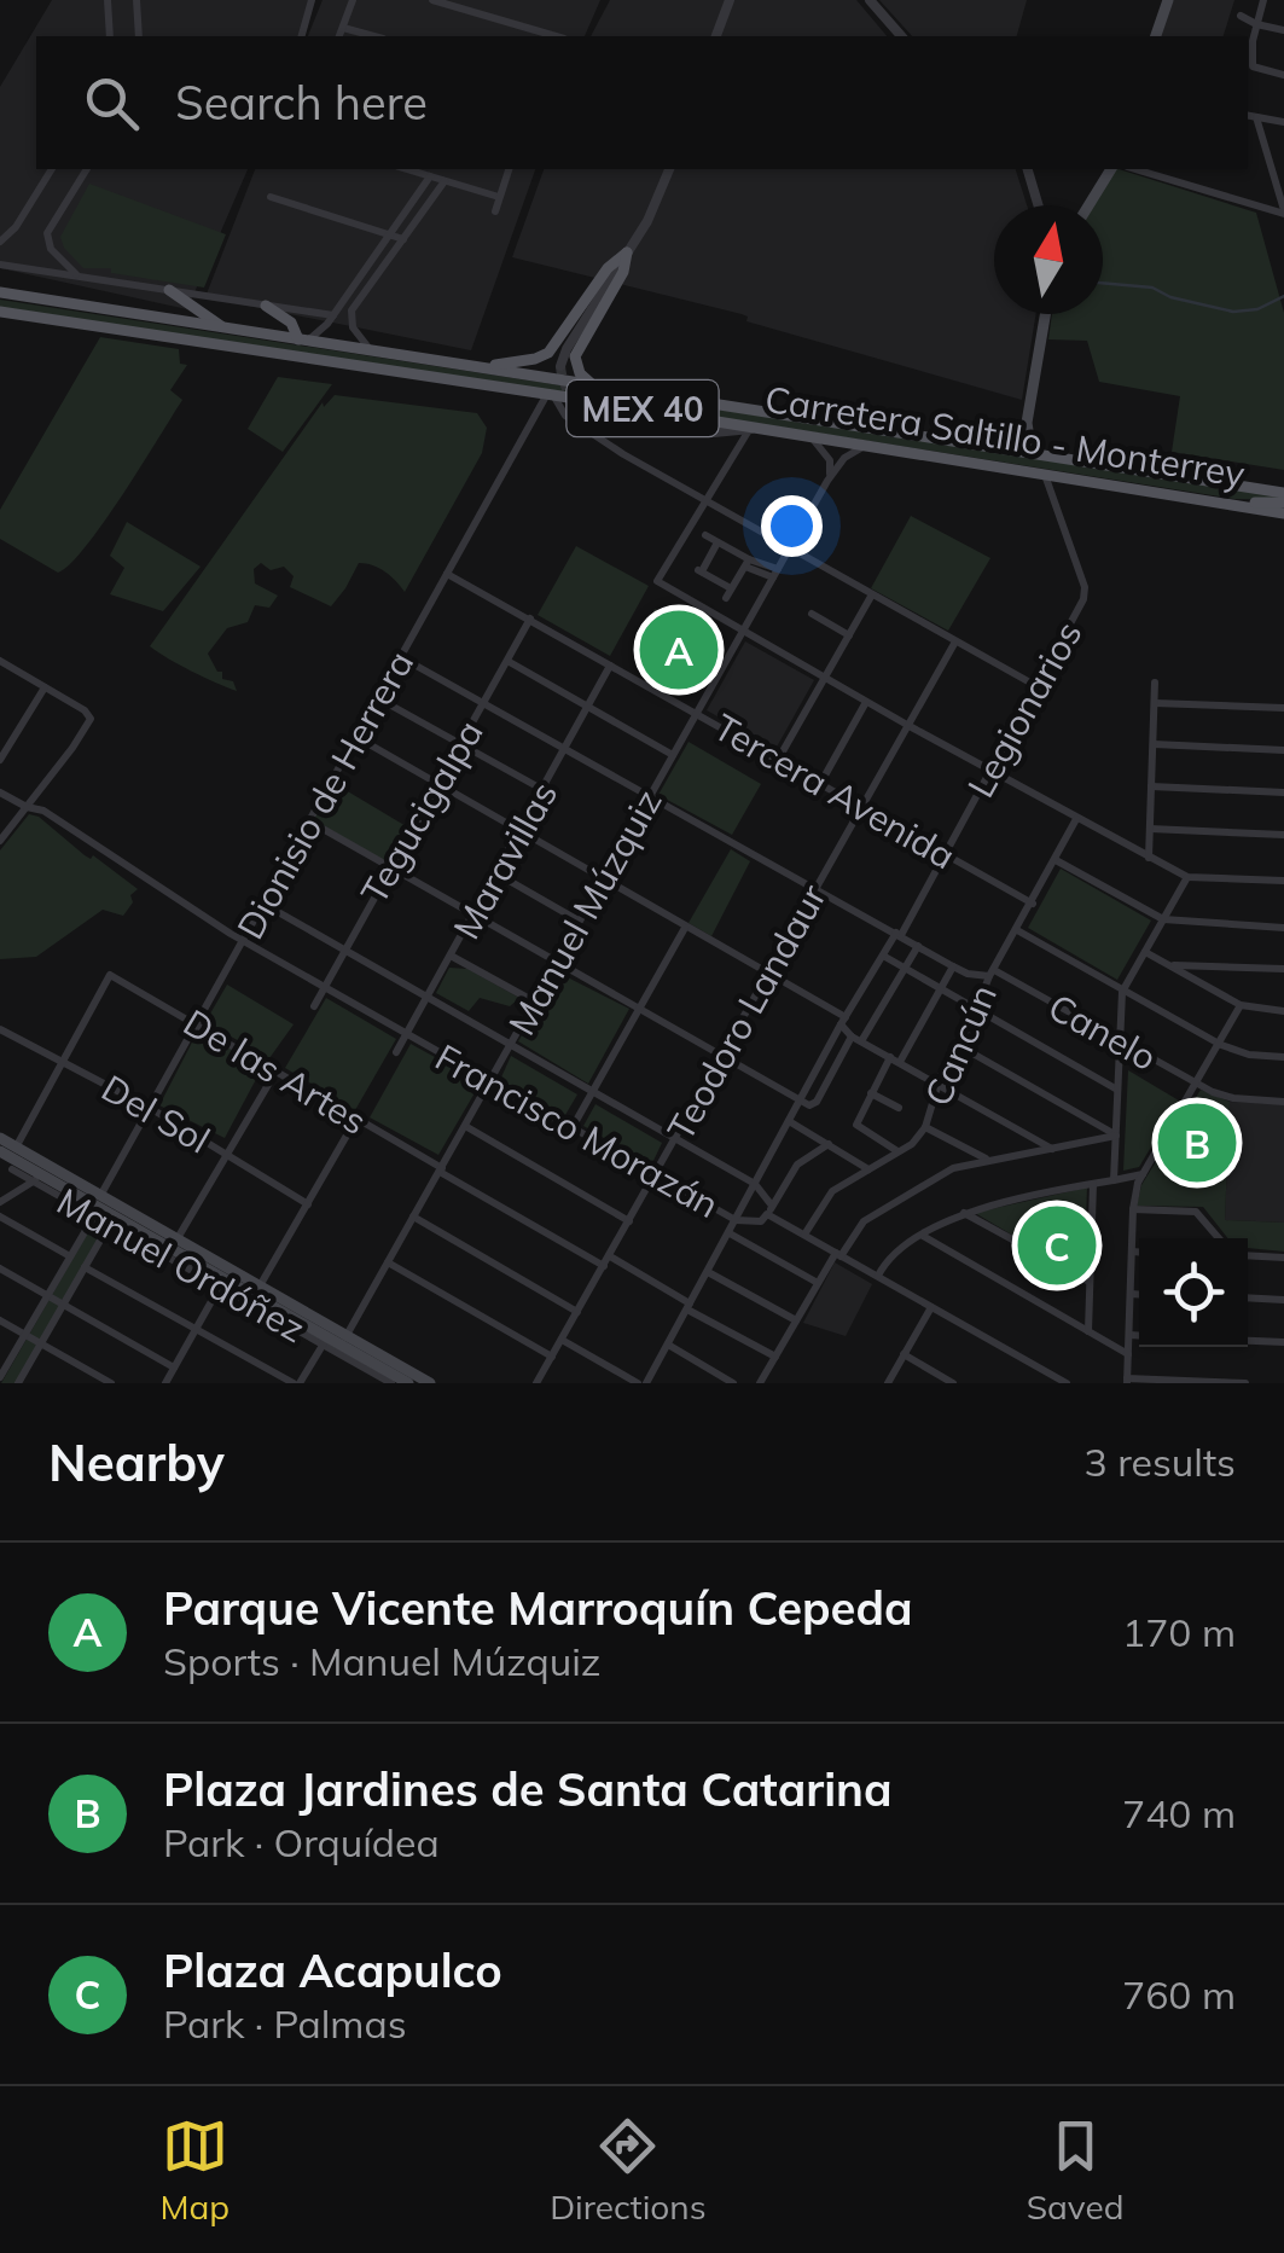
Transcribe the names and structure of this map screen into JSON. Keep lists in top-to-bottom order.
{
  "streets": {
    "main road": ["MEX 40", "Carretera Saltillo - Monterrey"],
    "street": [
      "Legionarios",
      "Tercera Avenida",
      "Dionisio de Herrera",
      "Tegucigalpa",
      "Maravillas",
      "Manuel Múzquiz",
      "Teodoro Landaur",
      "Canelo",
      "Cancún",
      "De las Artes",
      "Del Sol",
      "Francisco Morazán",
      "Manuel Ordóñez"
    ]
  },
  "crossings": [
    ["Carretera Saltillo - Monterrey", "Legionarios"],
    ["Carretera Saltillo - Monterrey", "Dionisio de Herrera"],
    ["Carretera Saltillo - Monterrey", "Manuel Múzquiz"],
    ["Legionarios", "Tercera Avenida"],
    ["Legionarios", "Canelo"],
    ["Legionarios", "De las Artes"],
    ["Legionarios", "Francisco Morazán"],
    ["Tercera Avenida", "Dionisio de Herrera"],
    ["Tercera Avenida", "Tegucigalpa"],
    ["Tercera Avenida", "Maravillas"],
    ["Tercera Avenida", "Manuel Múzquiz"],
    ["Tercera Avenida", "Teodoro Landaur"],
    ["Tercera Avenida", "Cancún"],
    ["Dionisio de Herrera", "Canelo"],
    ["Dionisio de Herrera", "De las Artes"],
    ["Dionisio de Herrera", "Del Sol"],
    ["Dionisio de Herrera", "Francisco Morazán"],
    ["Tegucigalpa", "Canelo"],
    ["Tegucigalpa", "Francisco Morazán"],
    ["Maravillas", "Canelo"],
    ["Maravillas", "Francisco Morazán"],
    ["Manuel Múzquiz", "Canelo"],
    ["Manuel Múzquiz", "De las Artes"],
    ["Manuel Múzquiz", "Francisco Morazán"],
    ["Teodoro Landaur", "Canelo"],
    ["Teodoro Landaur", "De las Artes"],
    ["Teodoro Landaur", "Francisco Morazán"],
    ["Canelo", "Cancún"],
    ["Cancún", "Francisco Morazán"],
    ["De las Artes", "Del Sol"]
  ],
  "north": "top",
  "page": {
    "search": "Search here",
    "pins": ["A", "B", "C"],
    "heading": ["Nearby", "3 results"],
    "list": [
      {
        "mark": "A",
        "name": "Parque Vicente Marroquín Cepeda",
        "note": "Sports · Manuel Múzquiz",
        "value": "170 m"
      },
      {
        "mark": "B",
        "name": "Plaza Jardines de Santa Catarina",
        "note": "Park · Orquídea",
        "value": "740 m"
      },
      {
        "mark": "C",
        "name": "Plaza Acapulco",
        "note": "Park · Palmas",
        "value": "760 m"
      }
    ],
    "nav": ["Map", "Directions", "Saved"]
  }
}
